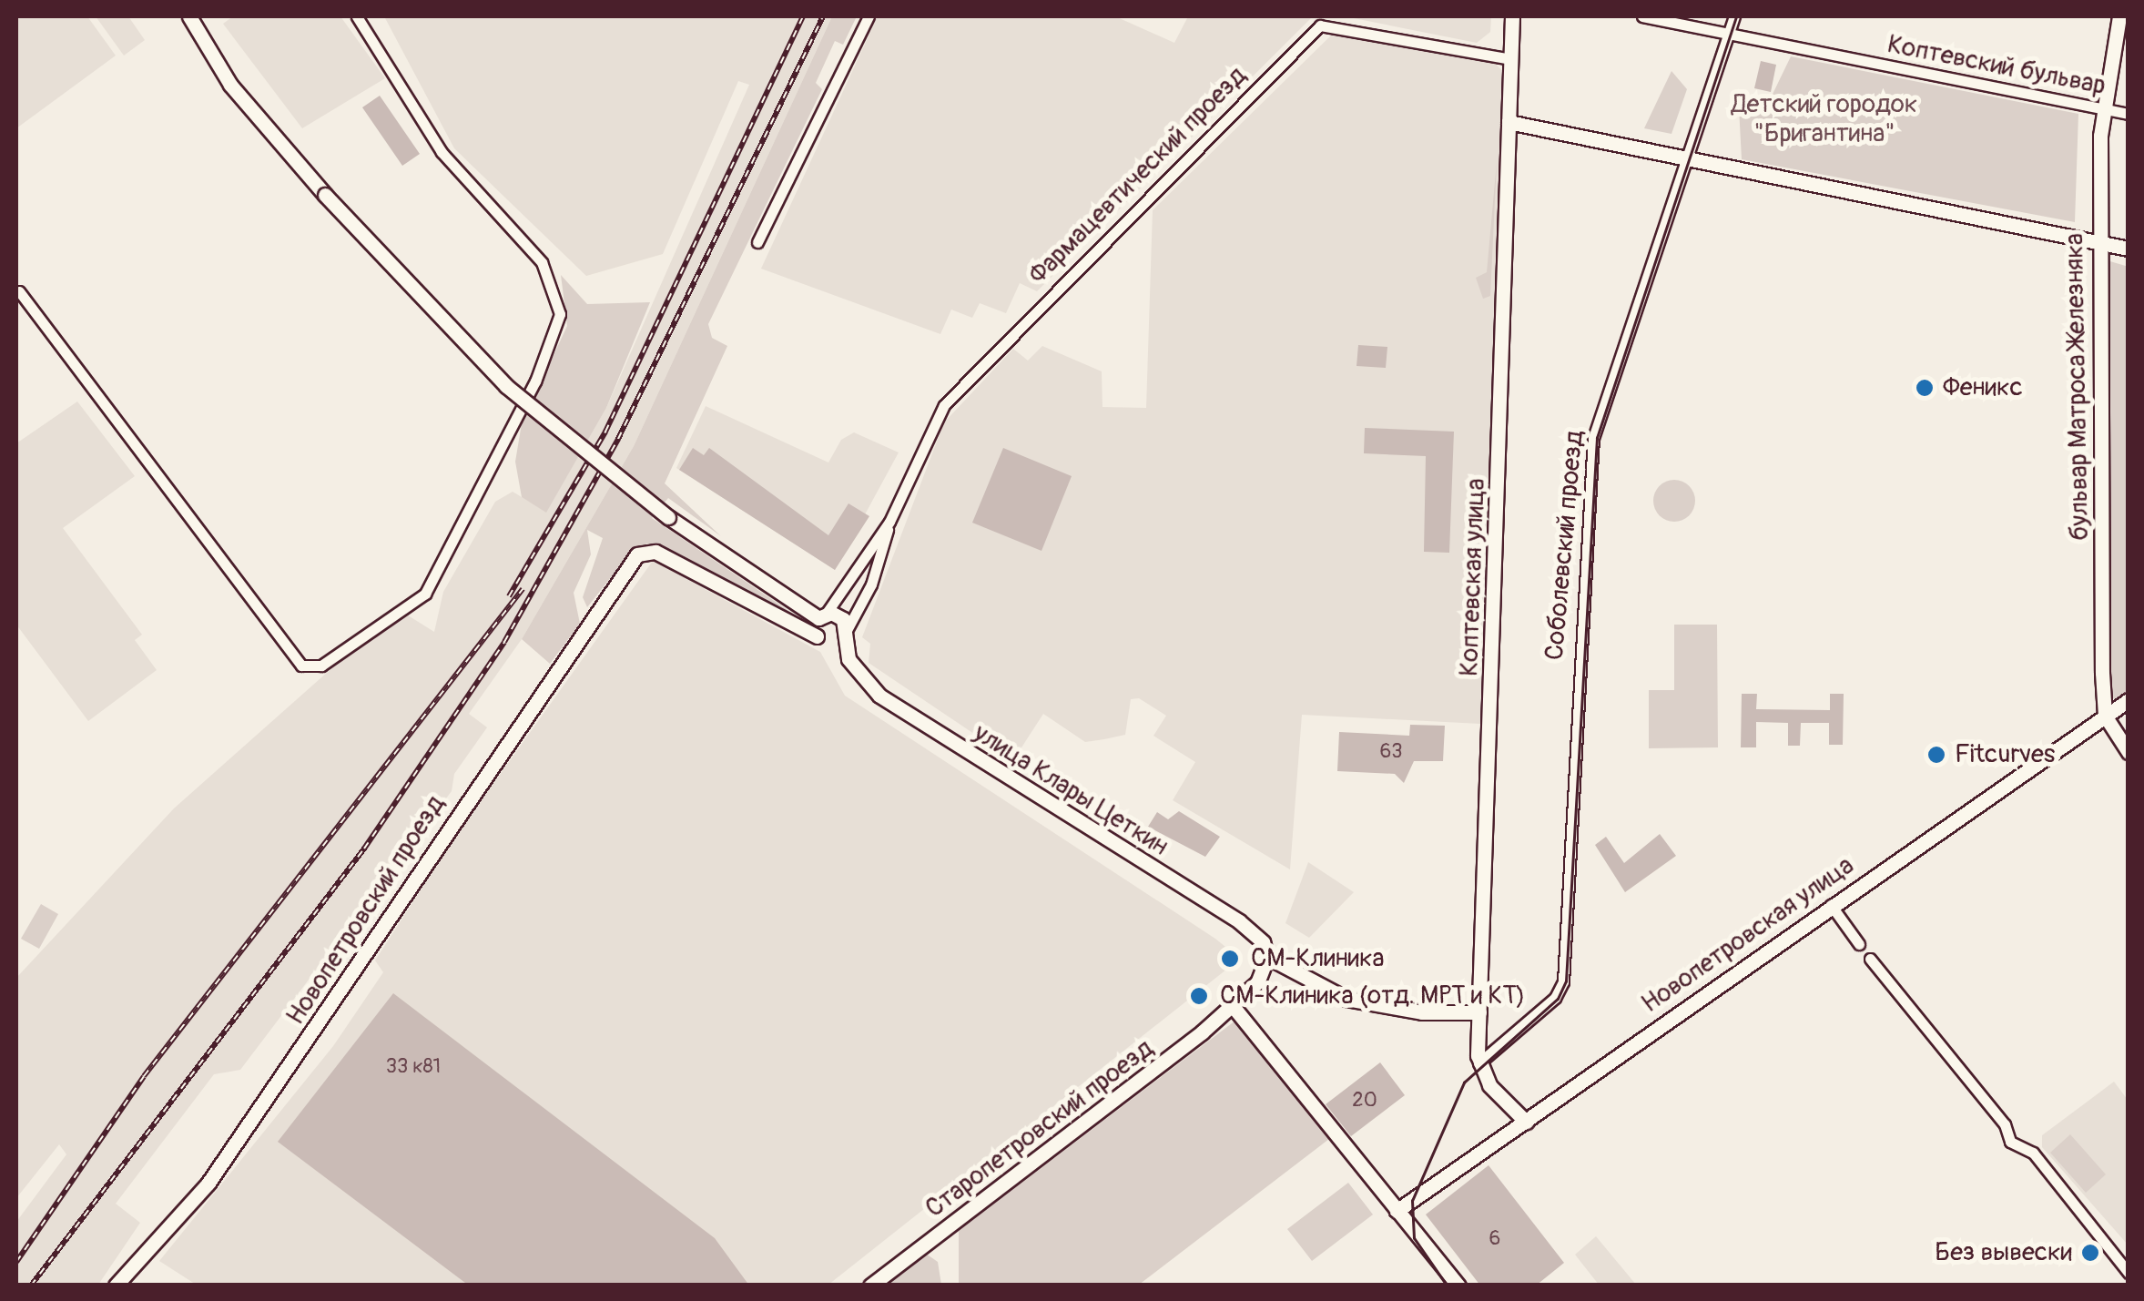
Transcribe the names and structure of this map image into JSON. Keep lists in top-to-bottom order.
{
  "streets": {
    "street": [
      "Коптевский бульвар",
      "Фармацевтический проезд",
      "бульвар Матроса Железняка",
      "Соболевский проезд",
      "Коптевская улица",
      "улица Клары Цеткин",
      "Новопетровский проезд",
      "Новопетровская улица",
      "Старопетровский проезд"
    ]
  },
  "crossings": [
    ["Коптевский бульвар", "бульвар Матроса Железняка"],
    ["Коптевский бульвар", "Соболевский проезд"],
    ["Фармацевтический проезд", "Коптевская улица"],
    ["Фармацевтический проезд", "улица Клары Цеткин"],
    ["Фармацевтический проезд", "Новопетровский проезд"],
    ["бульвар Матроса Железняка", "Новопетровская улица"],
    ["Соболевский проезд", "Коптевская улица"],
    ["Коптевская улица", "улица Клары Цеткин"],
    ["улица Клары Цеткин", "Новопетровский проезд"]
  ],
  "parks": ["Детский городок \"Бригантина\""],
  "places": [
    "Феникс",
    "Fitcurves",
    "СМ-Клиника",
    "СМ-Клиника (отд. МРТ и КТ)",
    "Без вывески"
  ],
  "house_numbers": [
    "63",
    "33 к81",
    "20",
    "6"
  ]
}
